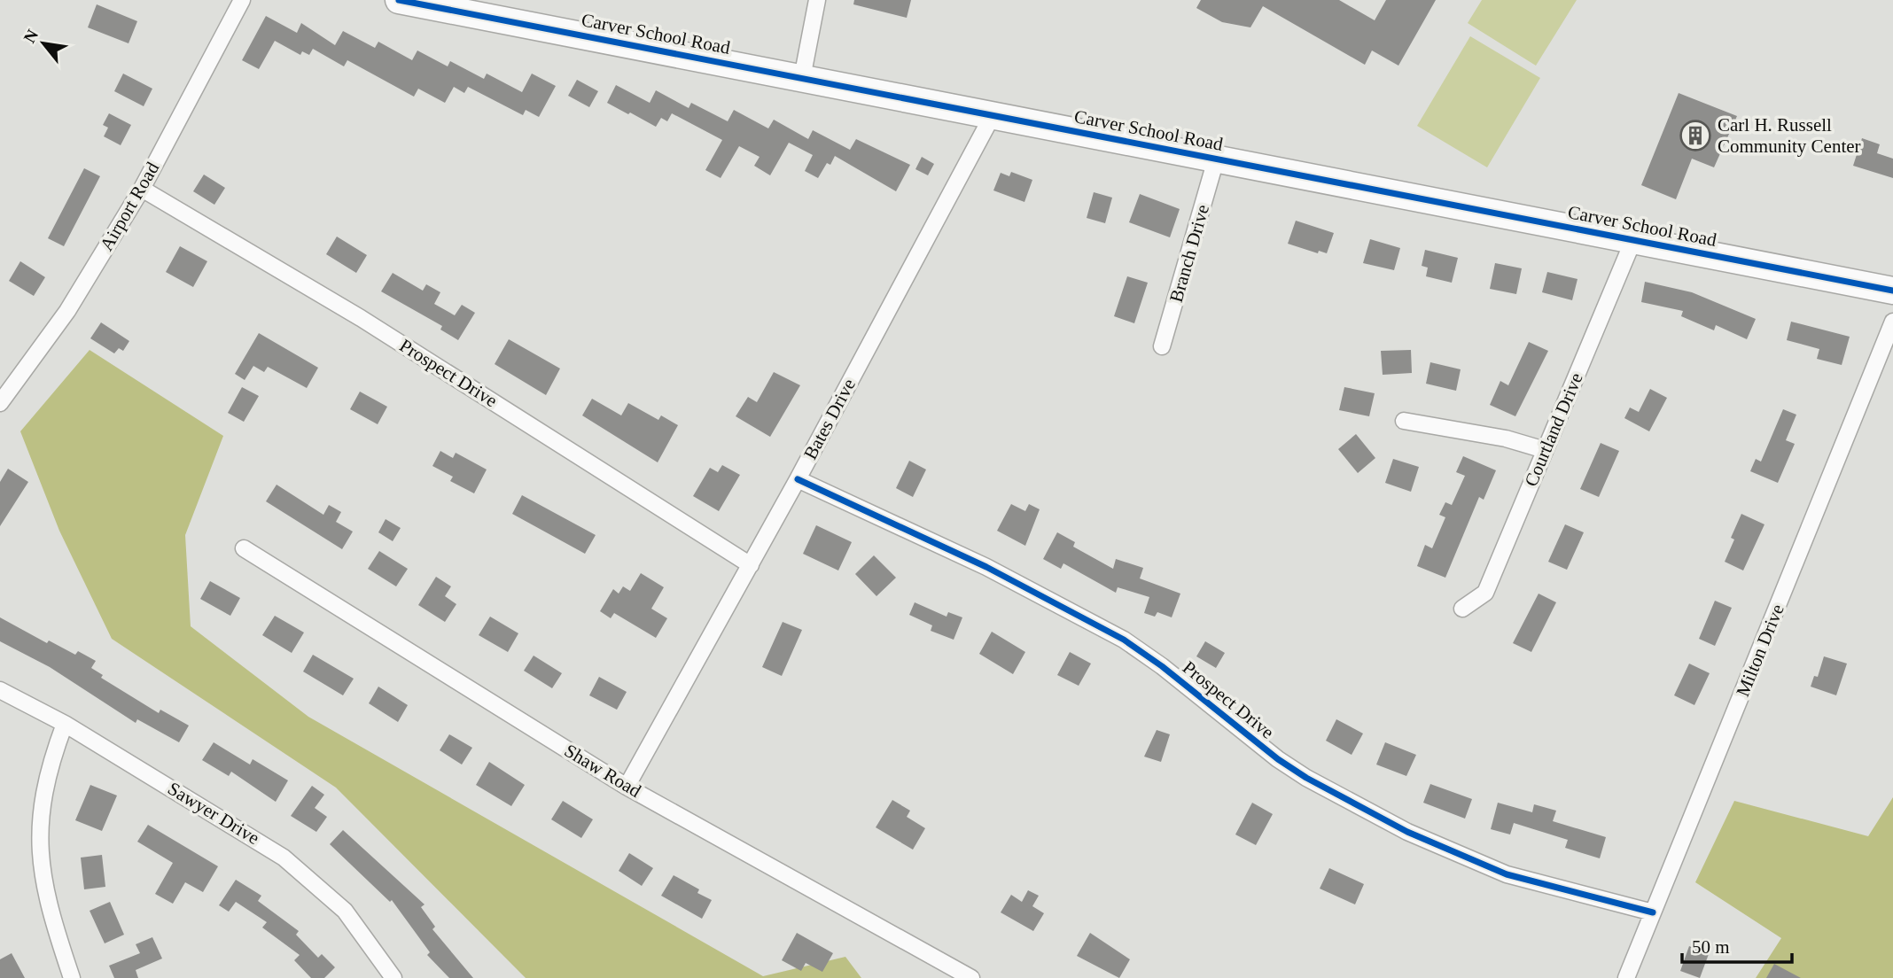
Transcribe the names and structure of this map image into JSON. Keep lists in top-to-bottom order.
{
  "streets": {
    "main road": ["Carver School Road"],
    "street": [
      "Airport Road",
      "Branch Drive",
      "Prospect Drive",
      "Bates Drive",
      "Courtland Drive",
      "Milton Drive",
      "Shaw Road",
      "Sawyer Drive"
    ]
  },
  "crossings": [
    ["Carver School Road", "Branch Drive"],
    ["Carver School Road", "Bates Drive"],
    ["Carver School Road", "Courtland Drive"],
    ["Airport Road", "Prospect Drive"],
    ["Prospect Drive", "Bates Drive"],
    ["Prospect Drive", "Milton Drive"],
    ["Bates Drive", "Shaw Road"]
  ],
  "places": {
    "building": ["Carl H. Russell Community Center"]
  },
  "scale_bar": "50 m",
  "north": "top left"
}
